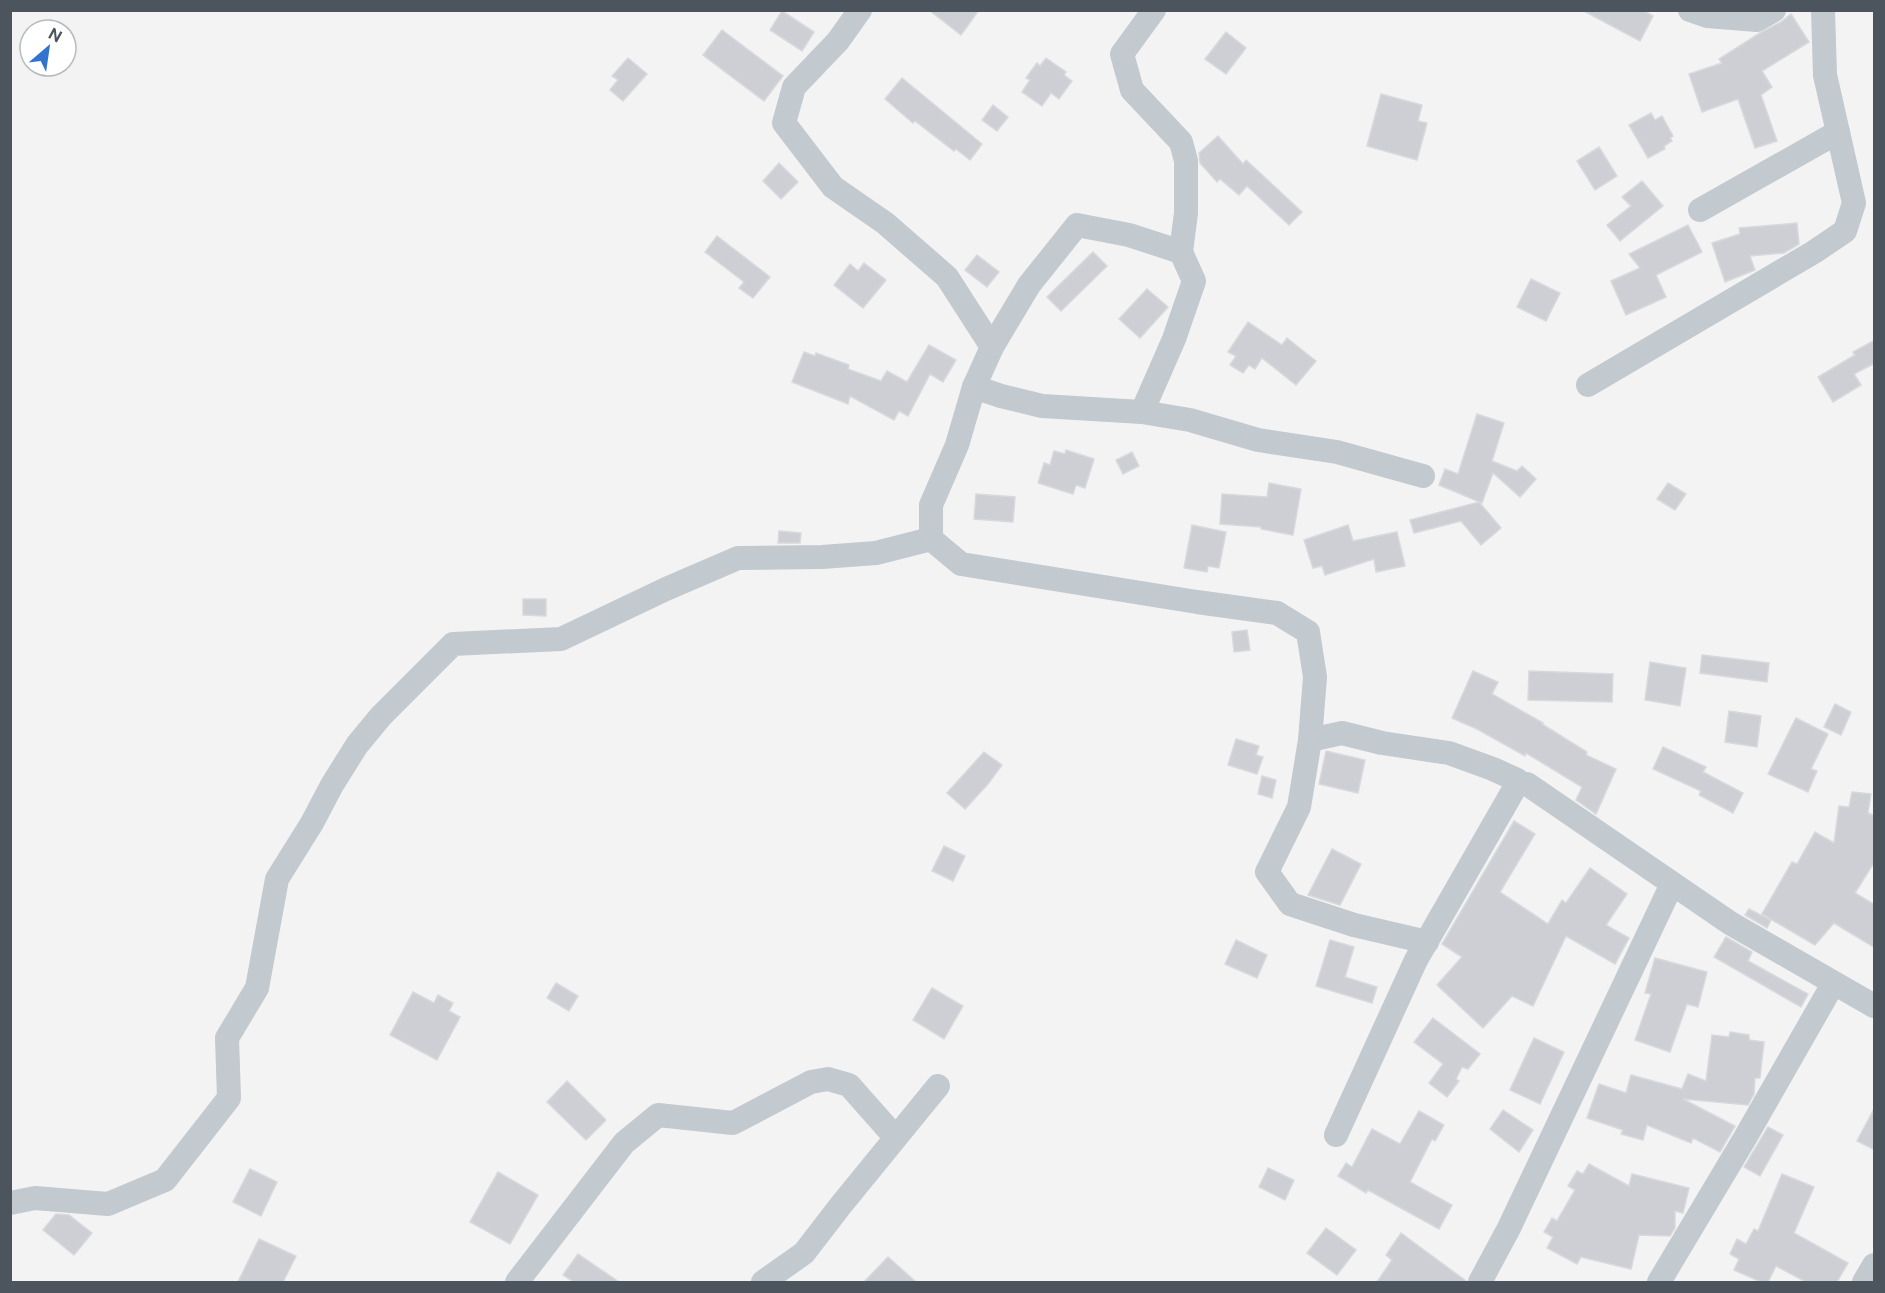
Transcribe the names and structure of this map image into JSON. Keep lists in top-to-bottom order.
{
  "north": "top right"
}
